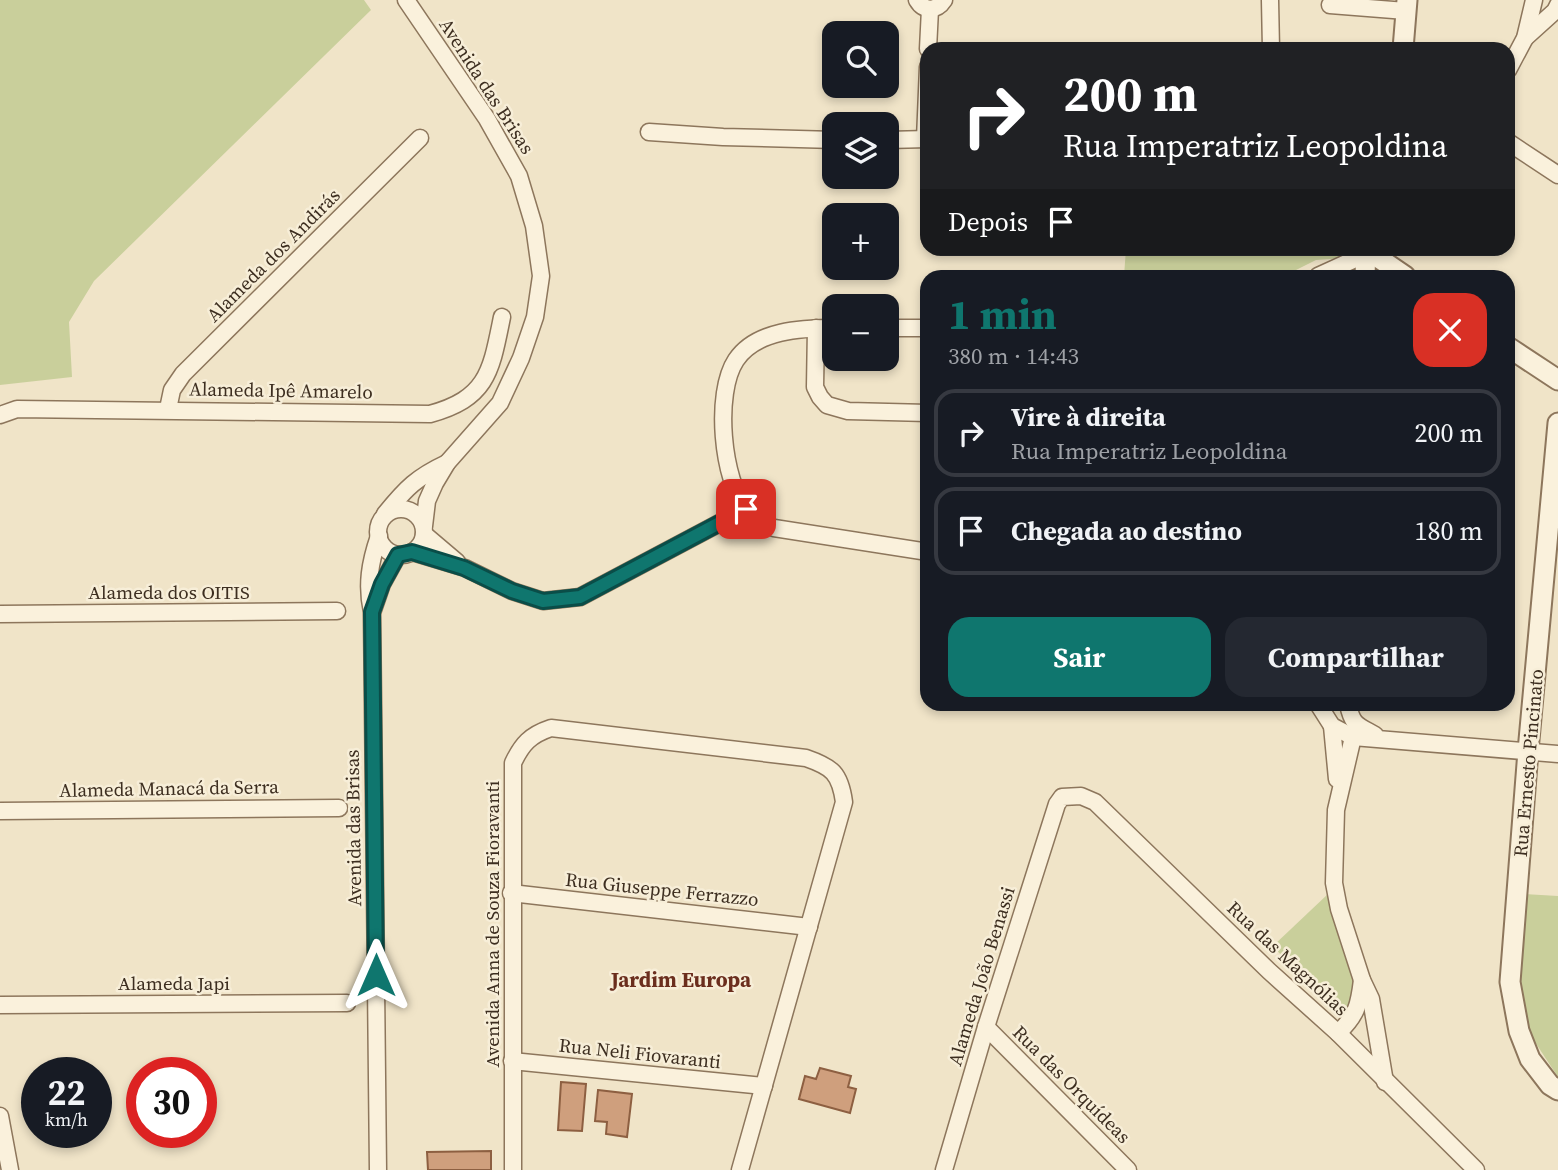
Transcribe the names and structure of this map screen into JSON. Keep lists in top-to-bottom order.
{
  "streets": {
    "street": [
      "Avenida das Brisas",
      "Alameda dos Andirás",
      "Alameda Ipê Amarelo",
      "Alameda dos OITIS",
      "Rua Ernesto Pincinato",
      "Alameda Manacá da Serra",
      "Rua Giuseppe Ferrazzo",
      "Avenida Anna de Souza Fioravanti",
      "Rua das Magnólias",
      "Alameda João Benassi",
      "Alameda Japi",
      "Rua Neli Fiovaranti",
      "Rua das Orquídeas"
    ]
  },
  "crossings": [
    ["Alameda dos Andirás", "Alameda Ipê Amarelo"],
    ["Rua Giuseppe Ferrazzo", "Avenida Anna de Souza Fioravanti"],
    ["Avenida Anna de Souza Fioravanti", "Rua Neli Fiovaranti"],
    ["Rua das Magnólias", "Alameda João Benassi"],
    ["Alameda João Benassi", "Rua das Orquídeas"]
  ],
  "districts": ["Jardim Europa"],
  "page": {
    "map_buttons": ["+", "−"],
    "turn": ["200 m", "Rua Imperatriz Leopoldina"],
    "then": "Depois",
    "heading": ["1 min", "380 m · 14:43"],
    "list": [
      {
        "name": "Vire à direita",
        "note": "Rua Imperatriz Leopoldina",
        "value": "200 m"
      },
      {
        "name": "Chegada ao destino",
        "value": "180 m"
      }
    ],
    "buttons": ["Sair", "Compartilhar"],
    "speed": "22 km/h",
    "limit": "30"
  }
}
